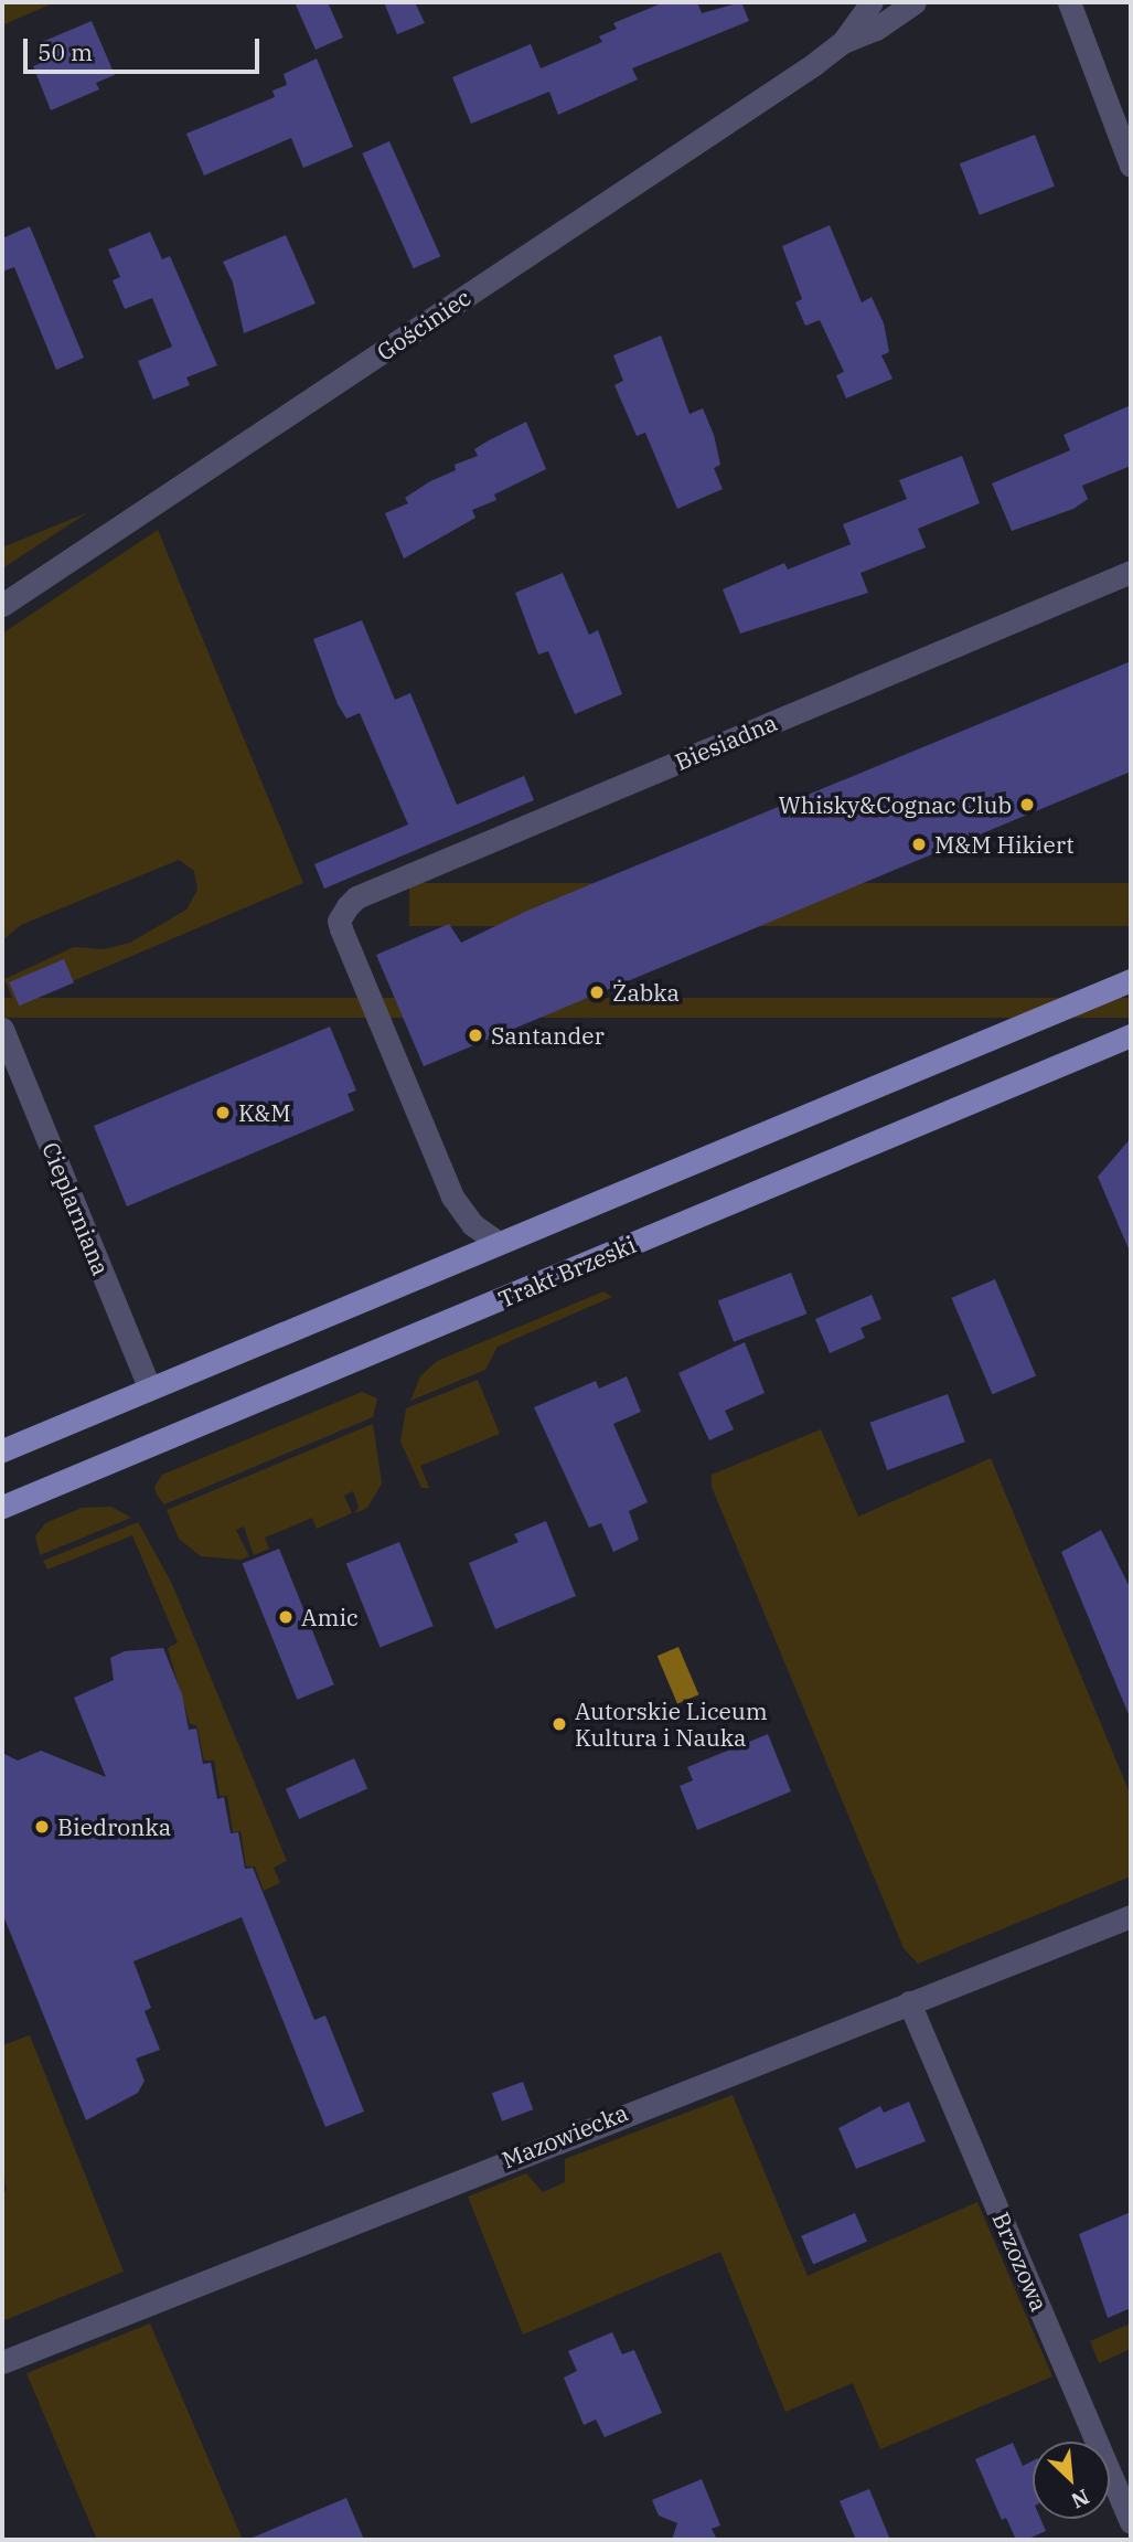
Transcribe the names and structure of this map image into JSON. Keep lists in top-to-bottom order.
{
  "streets": {
    "main road": ["Trakt Brzeski"],
    "street": [
      "Gościniec",
      "Biesiadna",
      "Cieplarniana",
      "Mazowiecka",
      "Brzozowa"
    ]
  },
  "crossings": [
    ["Mazowiecka", "Brzozowa"]
  ],
  "places": [
    "Whisky&Cognac Club",
    "M&M Hikiert",
    "Żabka",
    "Santander",
    "K&M",
    "Amic",
    "Autorskie Liceum Kultura i Nauka",
    "Biedronka"
  ],
  "scale_bar": "50 m",
  "north": "bottom right"
}
